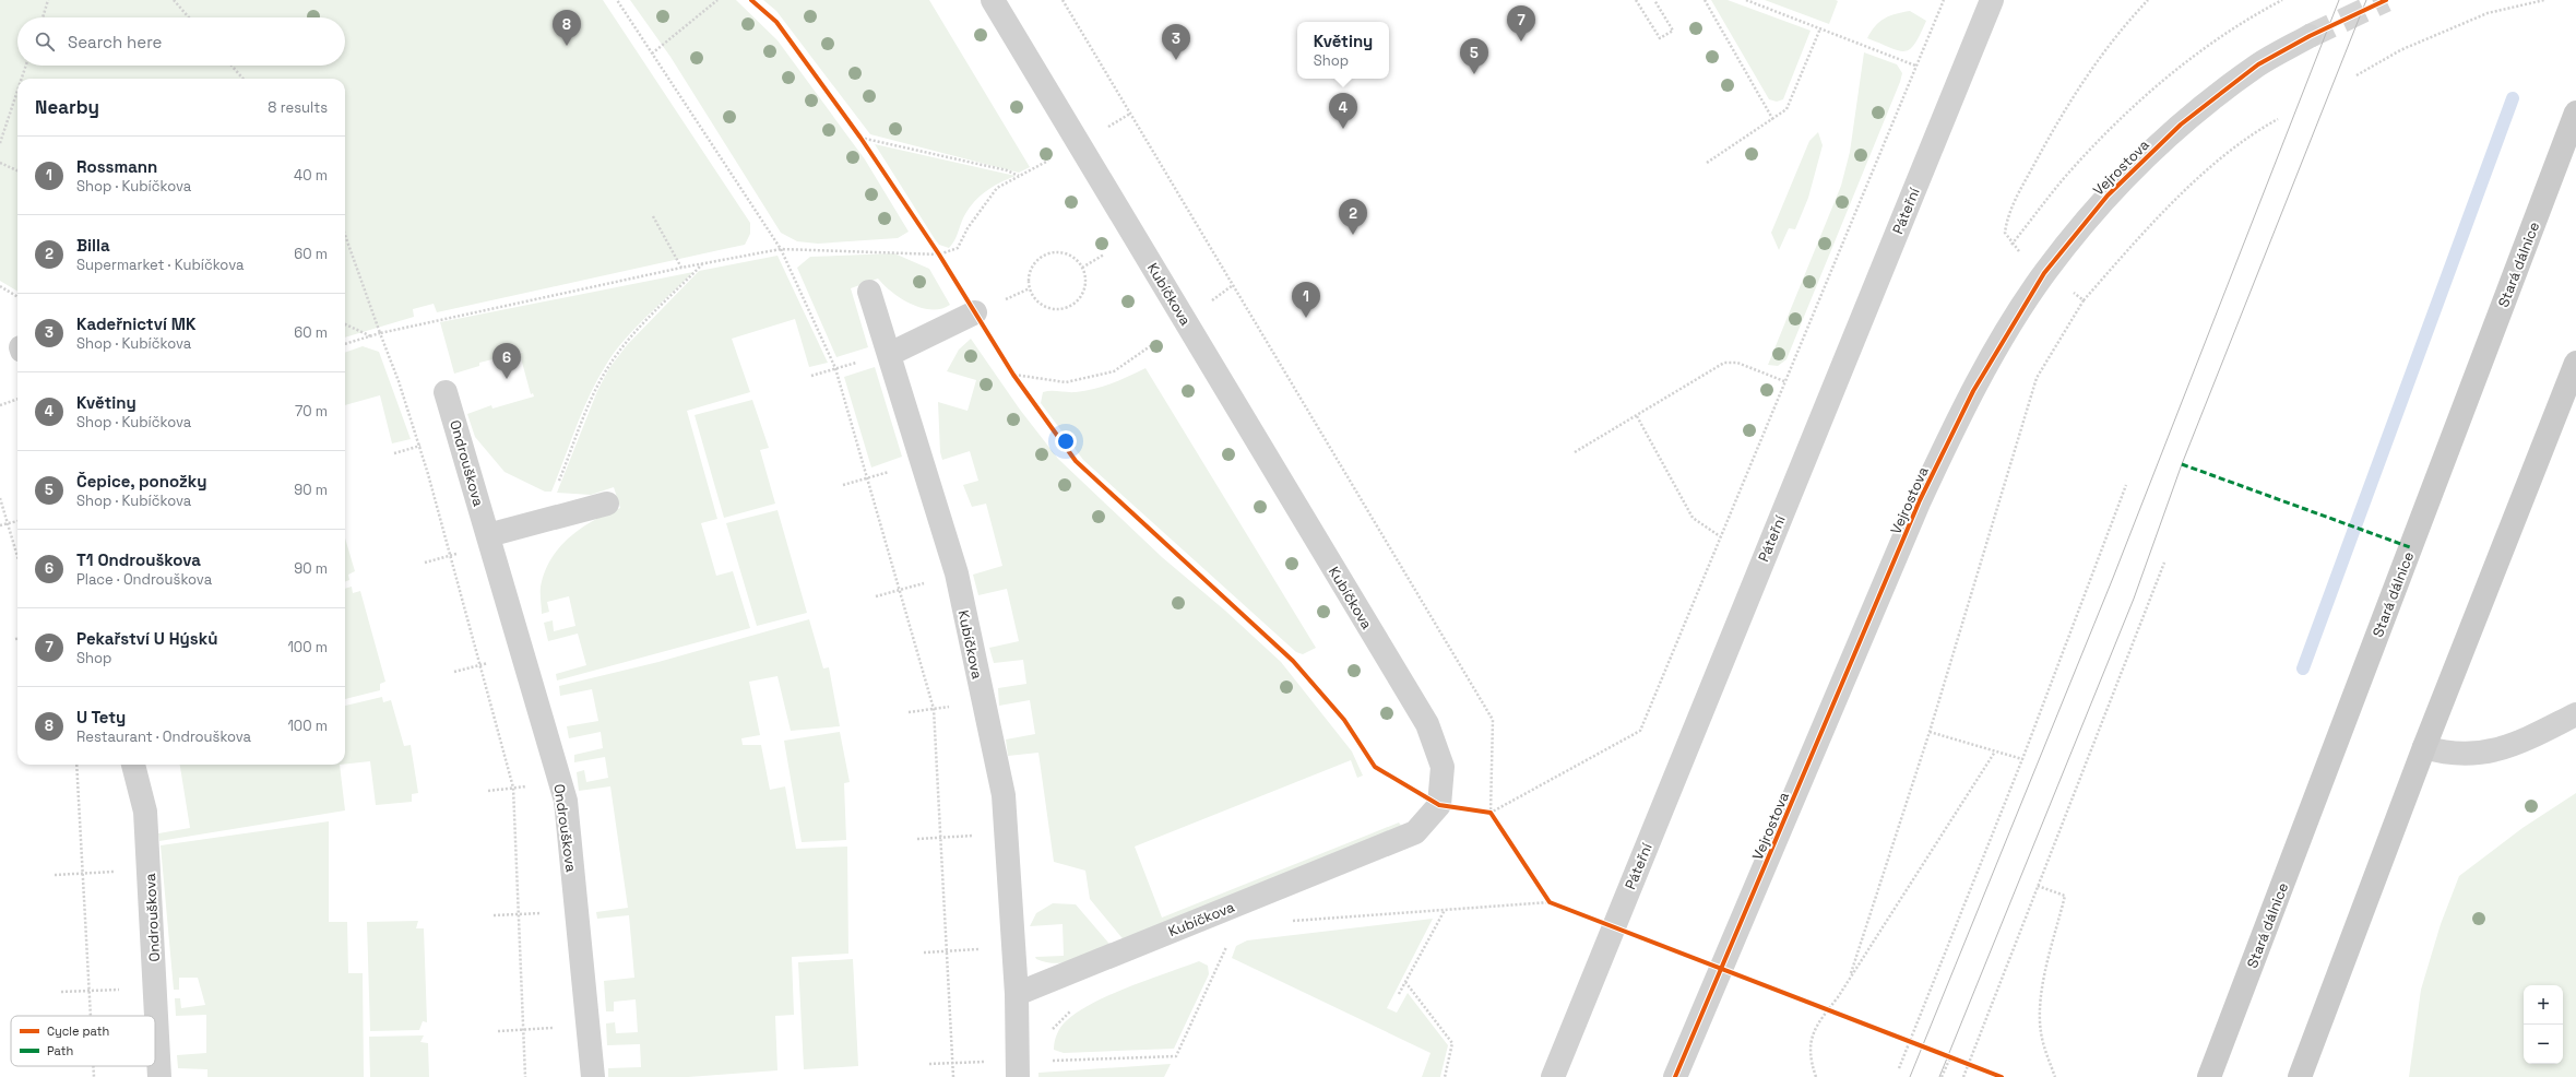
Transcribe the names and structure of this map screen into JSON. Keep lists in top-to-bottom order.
{
  "streets": {
    "main road": ["Stará dálnice"],
    "street": [
      "Vejrostova",
      "Páteřní",
      "Kubíčkova",
      "Ondrouškova"
    ]
  },
  "legend": ["Cycle path", "Path"],
  "page": {
    "pins": [
      "7",
      "8",
      "3",
      "5",
      "4",
      "2",
      "1",
      "6"
    ],
    "search": "Search here",
    "popup": ["Květiny", "Shop"],
    "heading": ["Nearby", "8 results"],
    "list": [
      {
        "mark": "1",
        "name": "Rossmann",
        "note": "Shop · Kubíčkova",
        "value": "40 m"
      },
      {
        "mark": "2",
        "name": "Billa",
        "note": "Supermarket · Kubíčkova",
        "value": "60 m"
      },
      {
        "mark": "3",
        "name": "Kadeřnictví MK",
        "note": "Shop · Kubíčkova",
        "value": "60 m"
      },
      {
        "mark": "4",
        "name": "Květiny",
        "note": "Shop · Kubíčkova",
        "value": "70 m"
      },
      {
        "mark": "5",
        "name": "Čepice, ponožky",
        "note": "Shop · Kubíčkova",
        "value": "90 m"
      },
      {
        "mark": "6",
        "name": "T1 Ondrouškova",
        "note": "Place · Ondrouškova",
        "value": "90 m"
      },
      {
        "mark": "7",
        "name": "Pekařství U Hýsků",
        "note": "Shop",
        "value": "100 m"
      },
      {
        "mark": "8",
        "name": "U Tety",
        "note": "Restaurant · Ondrouškova",
        "value": "100 m"
      }
    ],
    "map_buttons": ["+", "−"]
  }
}
